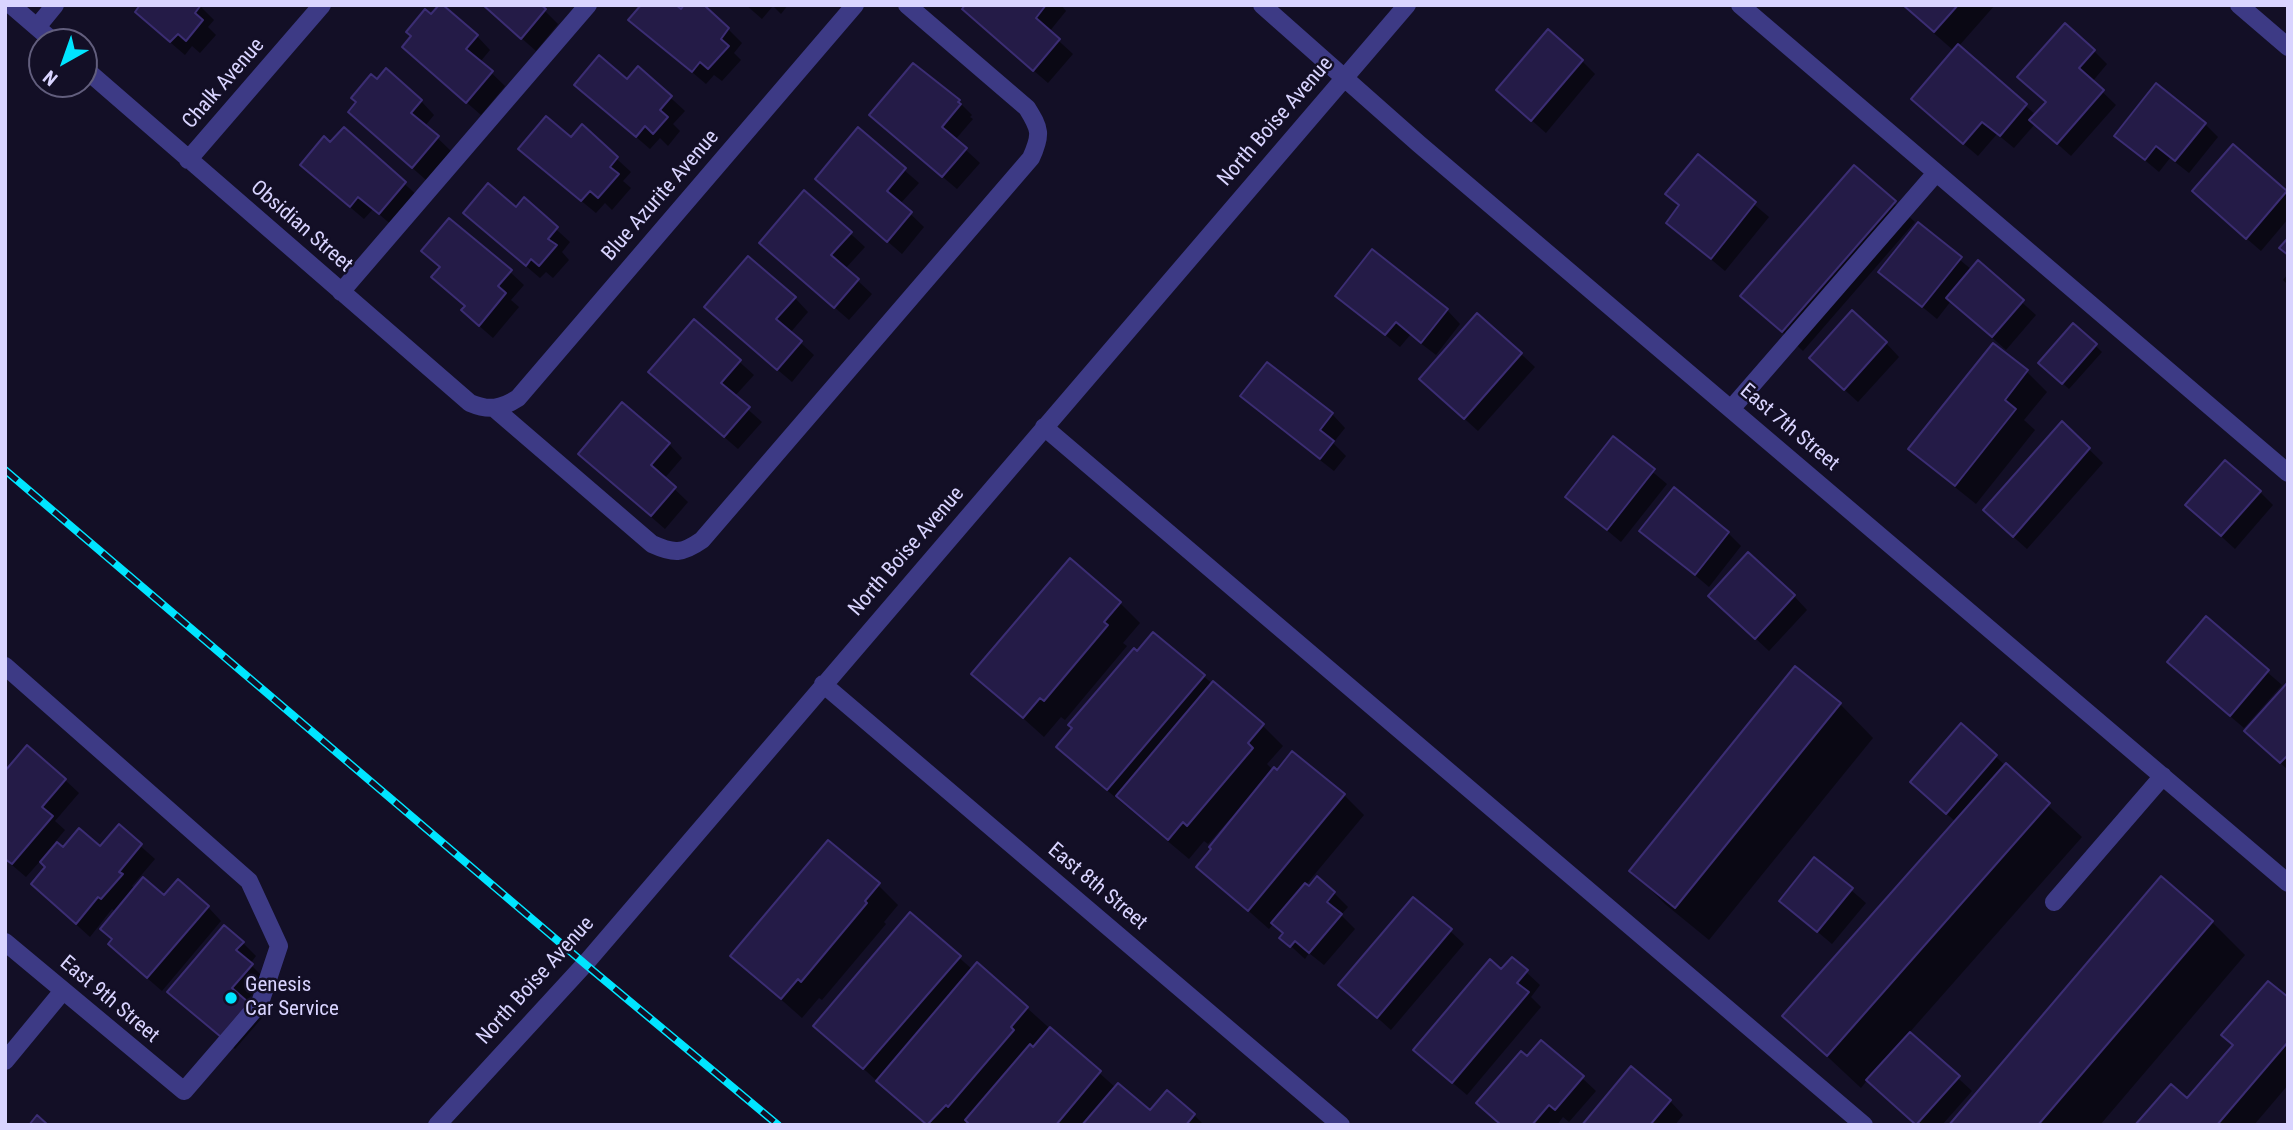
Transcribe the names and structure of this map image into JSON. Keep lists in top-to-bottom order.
{
  "streets": {
    "street": [
      "Chalk Avenue",
      "North Boise Avenue",
      "Blue Azurite Avenue",
      "Obsidian Street",
      "East 7th Street",
      "East 8th Street",
      "East 9th Street"
    ]
  },
  "crossings": [
    ["Chalk Avenue", "Obsidian Street"],
    ["North Boise Avenue", "East 7th Street"],
    ["North Boise Avenue", "East 8th Street"],
    ["Blue Azurite Avenue", "Obsidian Street"]
  ],
  "places": ["Genesis Car Service"],
  "north": "bottom left"
}
